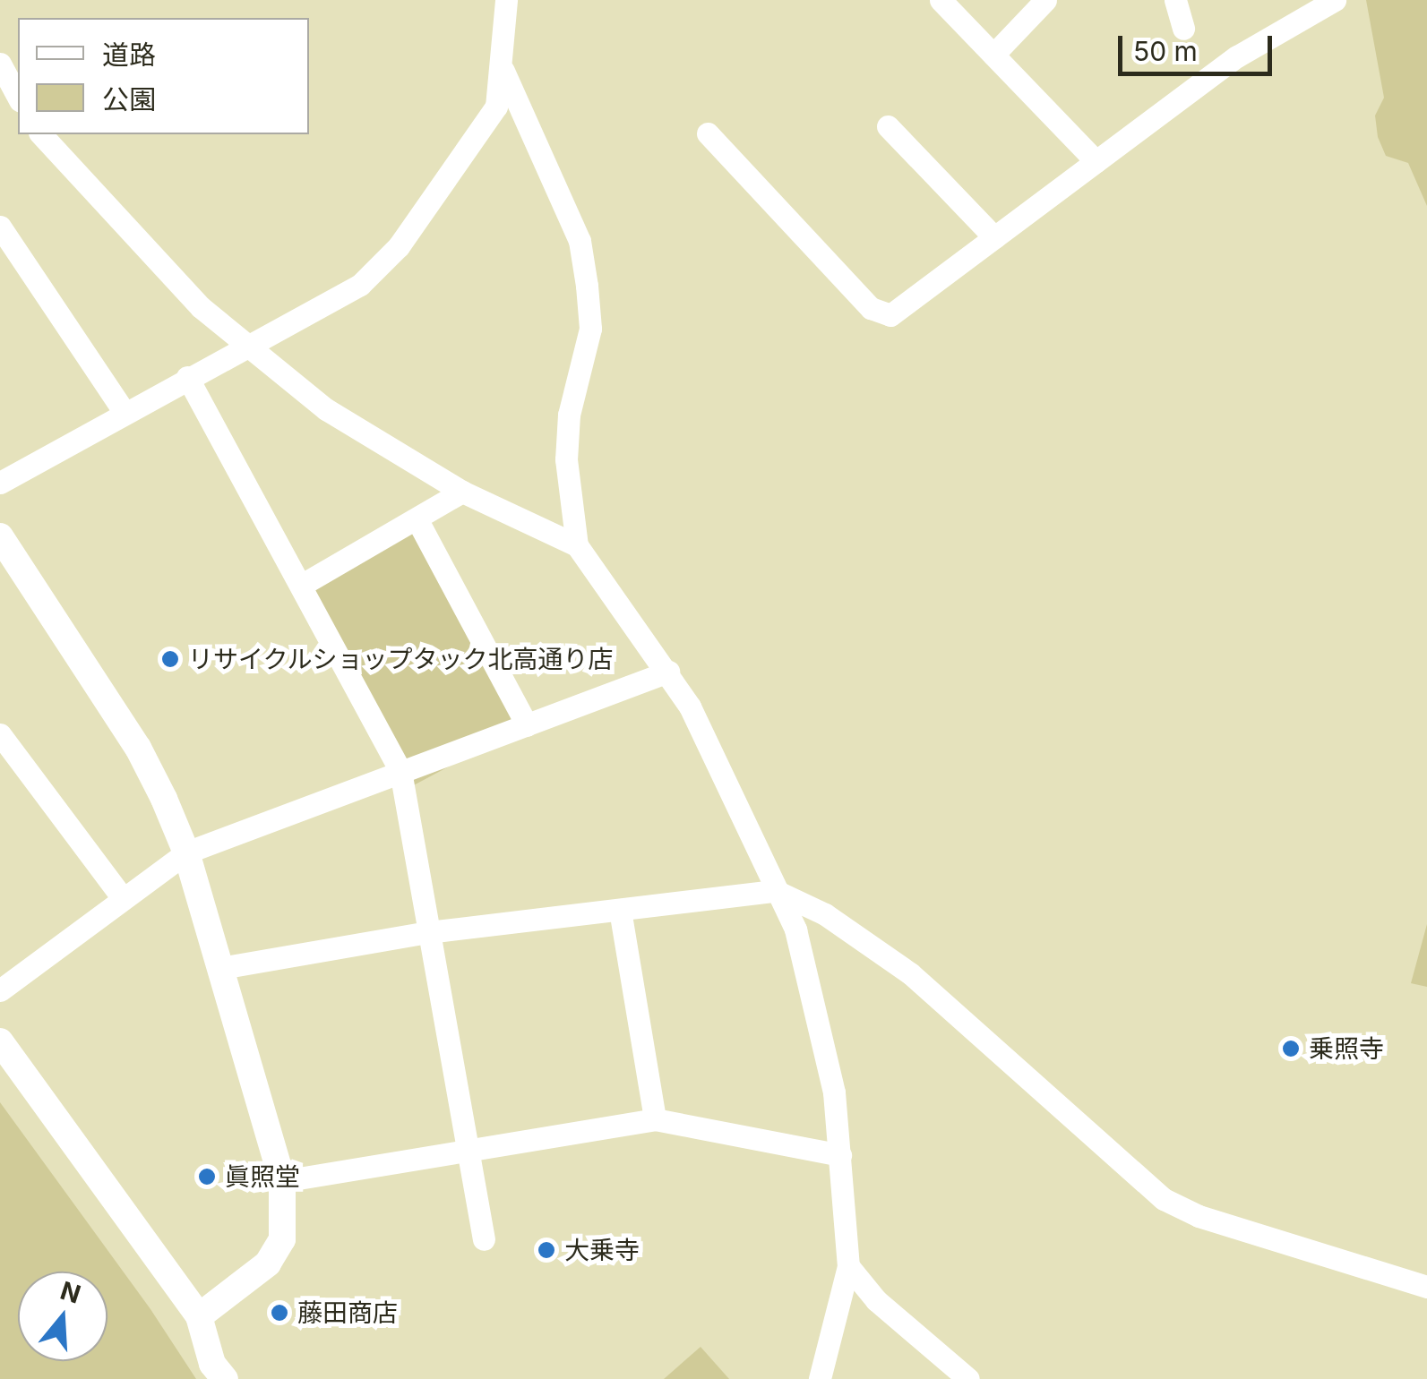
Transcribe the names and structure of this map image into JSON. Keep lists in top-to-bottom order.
{
  "places": [
    "リサイクルショップタック北高通り店",
    "乗照寺",
    "眞照堂",
    "大乗寺",
    "藤田商店"
  ],
  "legend": ["道路", "公園"],
  "scale_bar": "50 m",
  "north": "top"
}
